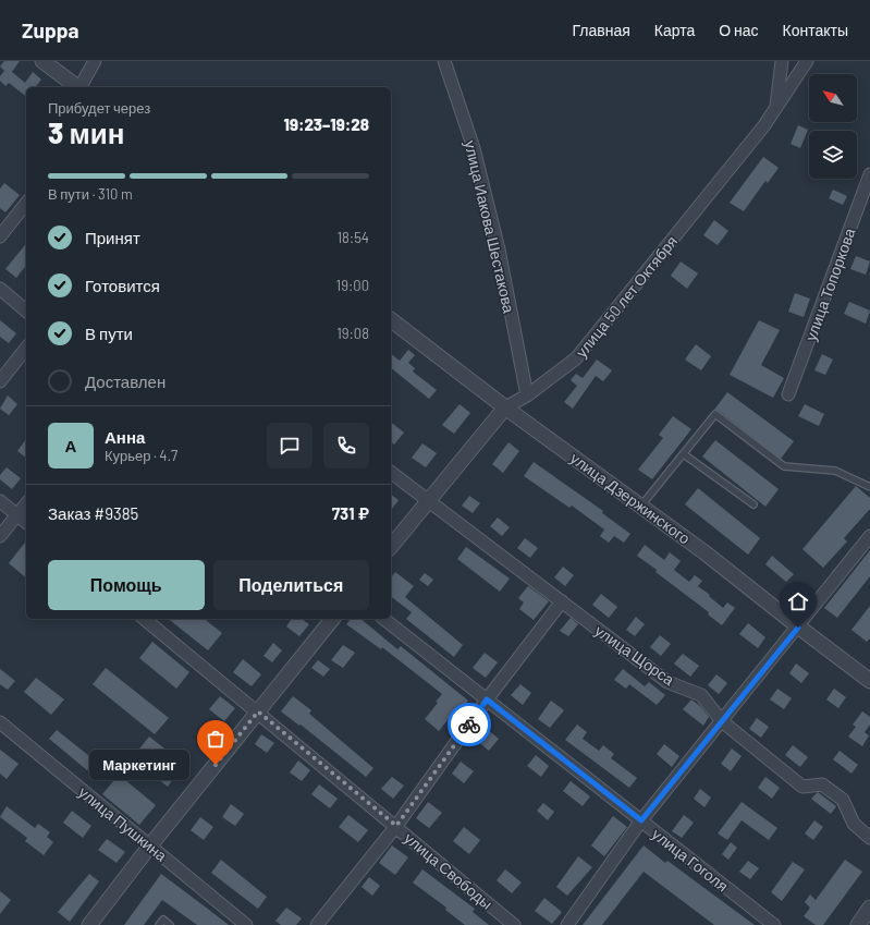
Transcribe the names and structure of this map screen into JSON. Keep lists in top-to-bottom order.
{
  "streets": {
    "street": [
      "улица Иакова Шестакова",
      "улица Топоркова",
      "улица 50 лет Октября",
      "улица Дзержинского",
      "улица Щорса",
      "улица Пушкина",
      "улица Гоголя",
      "улица Свободы"
    ]
  },
  "crossings": [
    ["улица Иакова Шестакова", "улица 50 лет Октября"],
    ["улица 50 лет Октября", "улица Дзержинского"],
    ["улица 50 лет Октября", "улица Щорса"]
  ],
  "places": ["Маркетинг"],
  "north": "top left",
  "page": {
    "header": "Zuppa",
    "nav": [
      "Главная",
      "Карта",
      "О нас",
      "Контакты"
    ],
    "heading": ["3 мин", "Прибудет через", "19:23–19:28"],
    "panel": [
      "Анна",
      "Курьер · 4.7",
      "Заказ #9385",
      "731 ₽"
    ],
    "bar": "В пути · 310 m",
    "list": [
      ["Принят", "18:54"],
      ["Готовится", "19:00"],
      ["В пути", "19:08"],
      "Доставлен"
    ],
    "round": "А",
    "buttons": ["Помощь", "Поделиться"],
    "bubble": "Маркетинг"
  }
}
